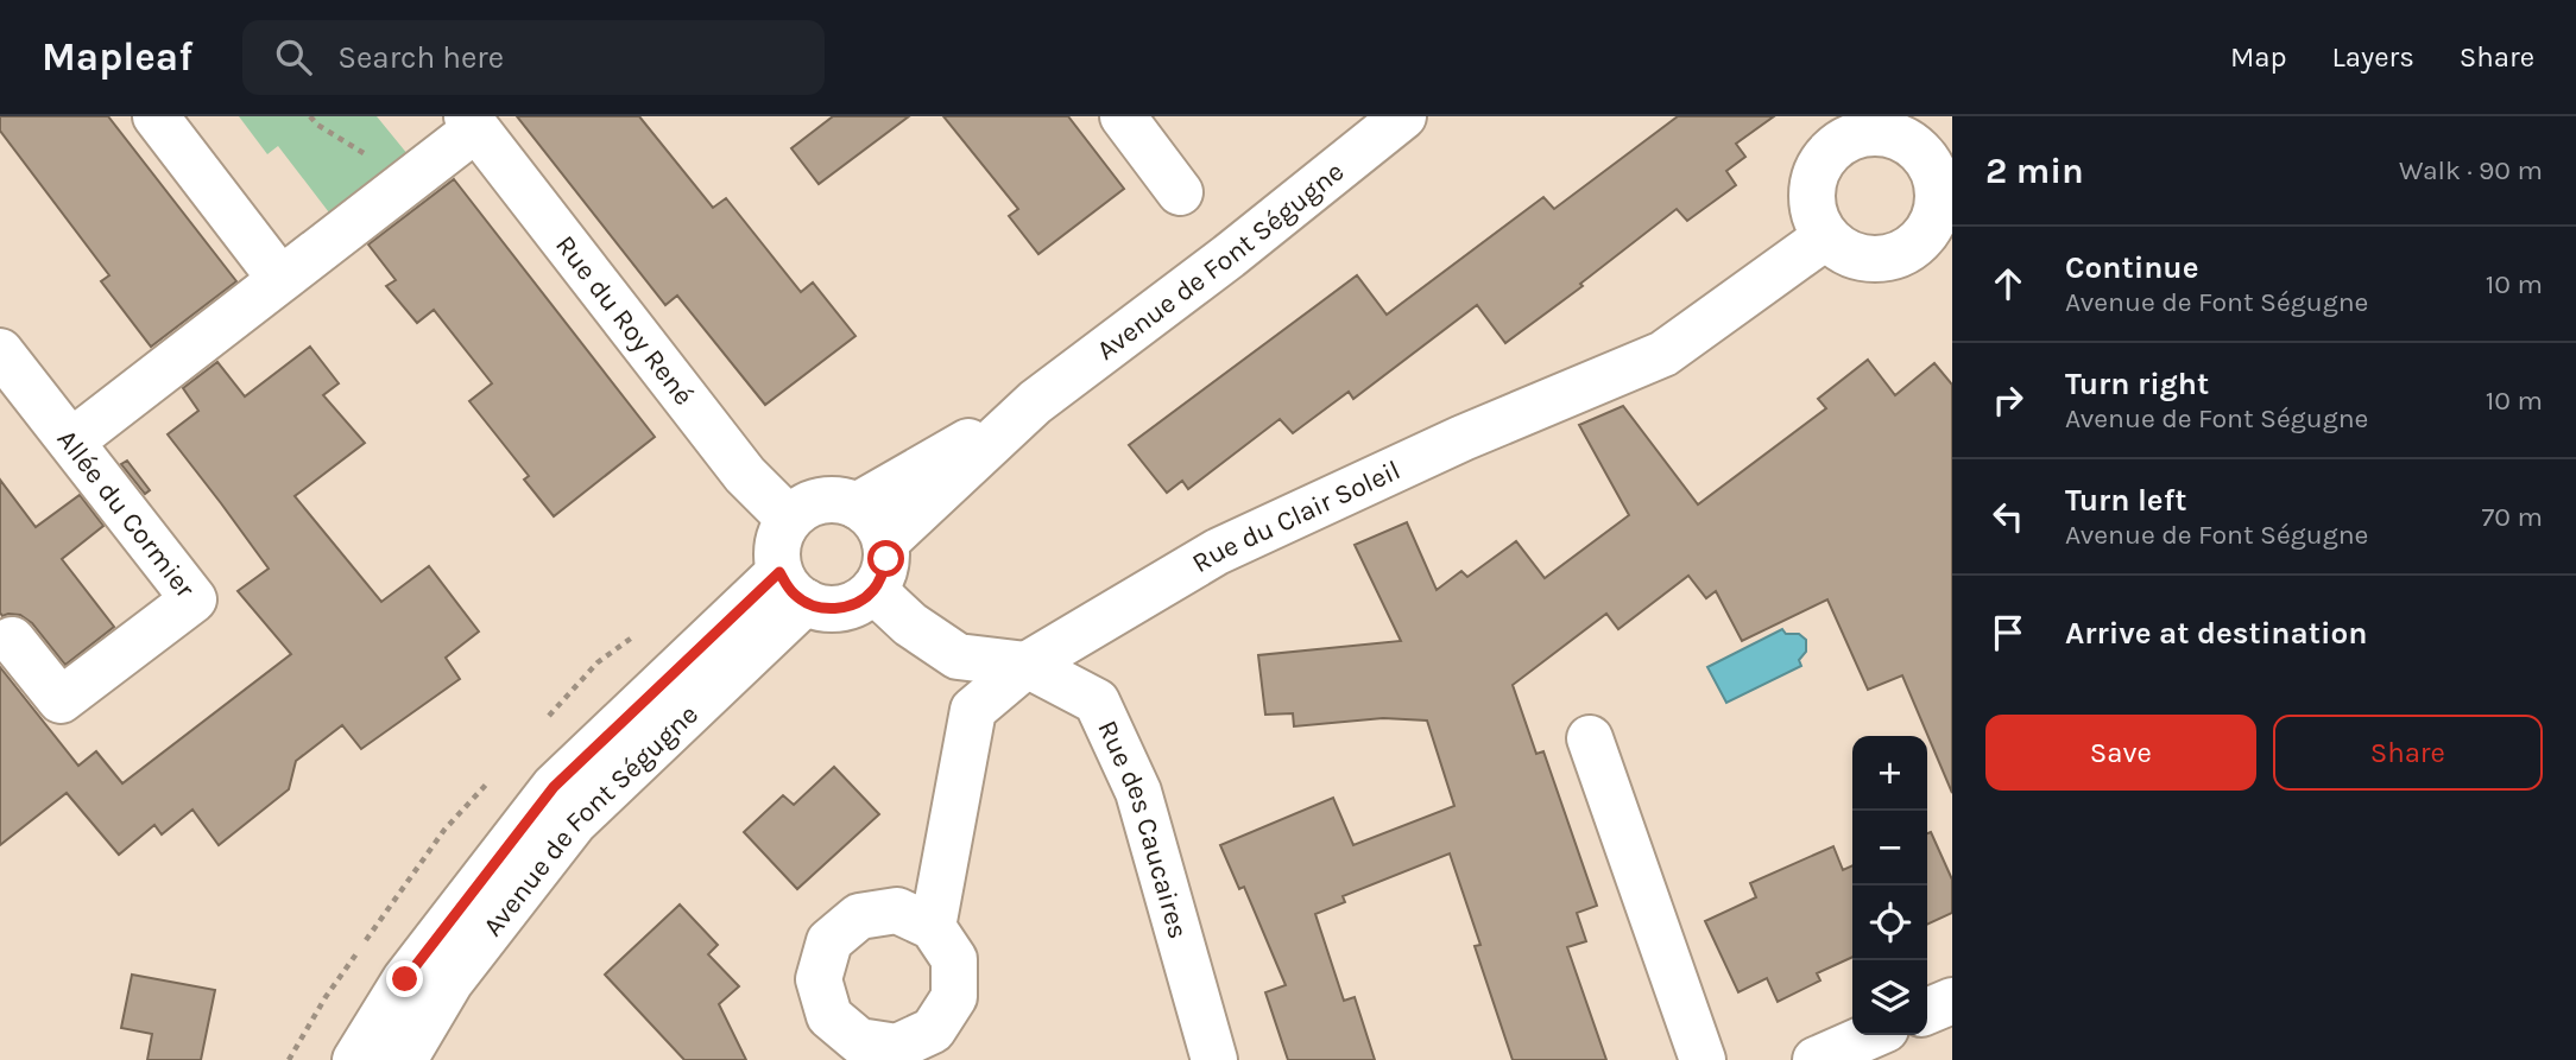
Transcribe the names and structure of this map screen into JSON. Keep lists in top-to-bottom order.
{
  "streets": {
    "street": [
      "Avenue de Font Ségugne",
      "Rue du Roy René",
      "Allée du Cormier",
      "Rue du Clair Soleil",
      "Rue des Caucaires"
    ]
  },
  "crossings": [
    ["Avenue de Font Ségugne", "Rue du Roy René"],
    ["Avenue de Font Ségugne", "Rue des Caucaires"],
    ["Rue du Roy René", "Rue des Caucaires"],
    ["Rue du Clair Soleil", "Rue des Caucaires"]
  ],
  "page": {
    "header": "Mapleaf",
    "search": "Search here",
    "nav": ["Map", "Layers", "Share"],
    "heading": ["2 min", "Walk · 90 m"],
    "list": [
      ["Continue", "Avenue de Font Ségugne", "10 m"],
      ["Turn right", "Avenue de Font Ségugne", "10 m"],
      ["Turn left", "Avenue de Font Ségugne", "70 m"],
      "Arrive at destination"
    ],
    "buttons": ["Save", "Share"],
    "map_buttons": ["+", "−"]
  }
}
